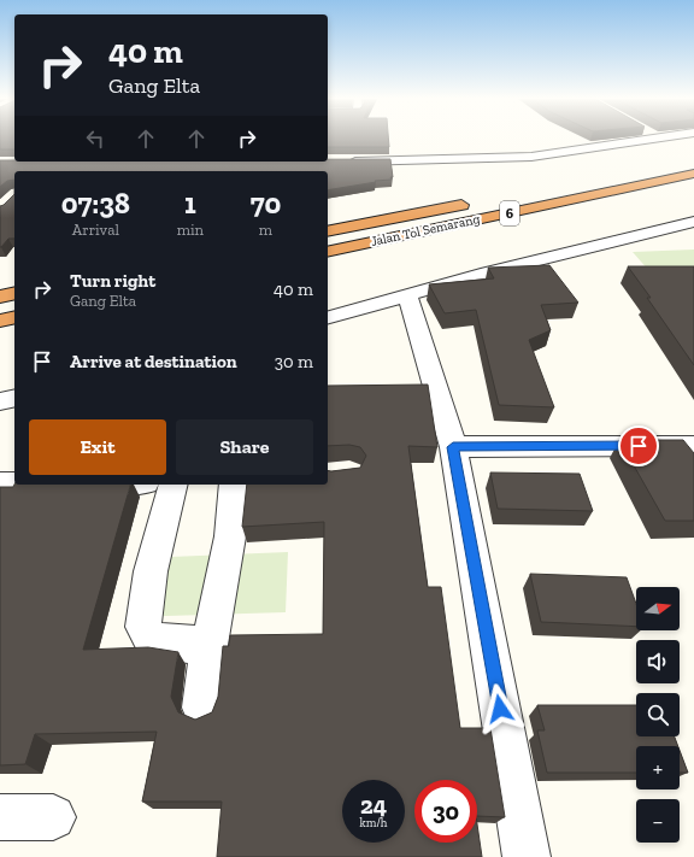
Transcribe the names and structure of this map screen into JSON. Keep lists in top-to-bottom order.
{
  "streets": {
    "highway": ["6", "Jalan Tol Semarang"]
  },
  "north": "right",
  "page": {
    "turn": ["40 m", "Gang Elta"],
    "eta": [
      "07:38",
      "Arrival",
      "1",
      "min",
      "70",
      "m"
    ],
    "list": [
      {
        "name": "Turn right",
        "note": "Gang Elta",
        "value": "40 m"
      },
      {
        "name": "Arrive at destination",
        "value": "30 m"
      }
    ],
    "buttons": ["Exit", "Share"],
    "map_buttons": ["+", "−"],
    "speed": "24 km/h",
    "limit": "30"
  }
}
